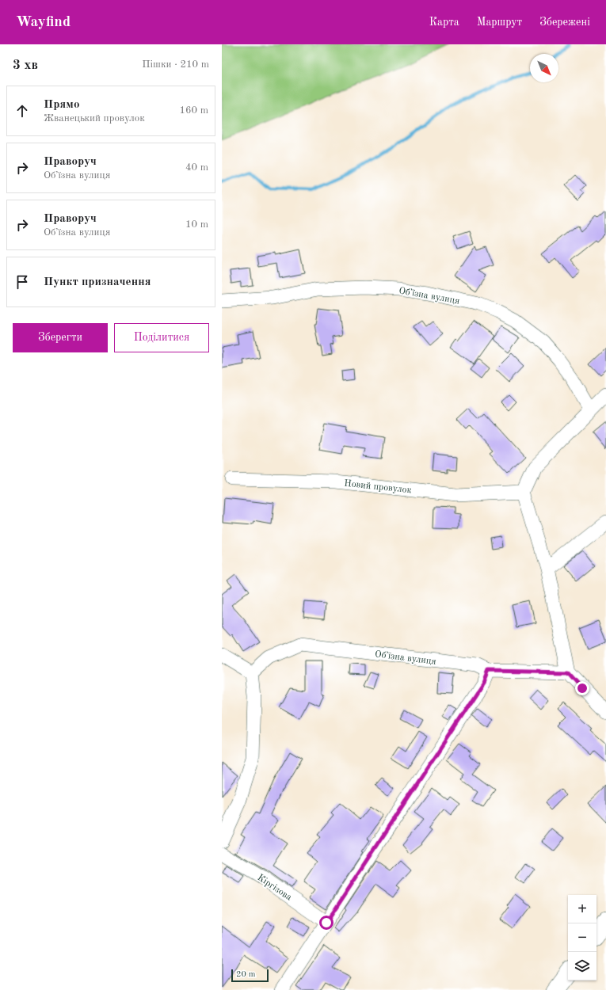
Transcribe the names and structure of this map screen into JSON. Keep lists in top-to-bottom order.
{
  "streets": {
    "street": ["Обʼїзна вулиця", "Новий провулок", "Кіргізова"]
  },
  "scale_bar": "20 m",
  "north": "bottom right",
  "page": {
    "header": "Wayfind",
    "nav": ["Карта", "Маршрут", "Збережені"],
    "heading": ["3 хв", "Пішки · 210 m"],
    "list": [
      ["Прямо", "Жванецький провулок", "160 m"],
      ["Праворуч", "Обʼїзна вулиця", "40 m"],
      ["Праворуч", "Обʼїзна вулиця", "10 m"],
      "Пункт призначення"
    ],
    "buttons": ["Зберегти", "Поділитися"],
    "map_buttons": ["+", "−"],
    "scale": "20 m"
  }
}
